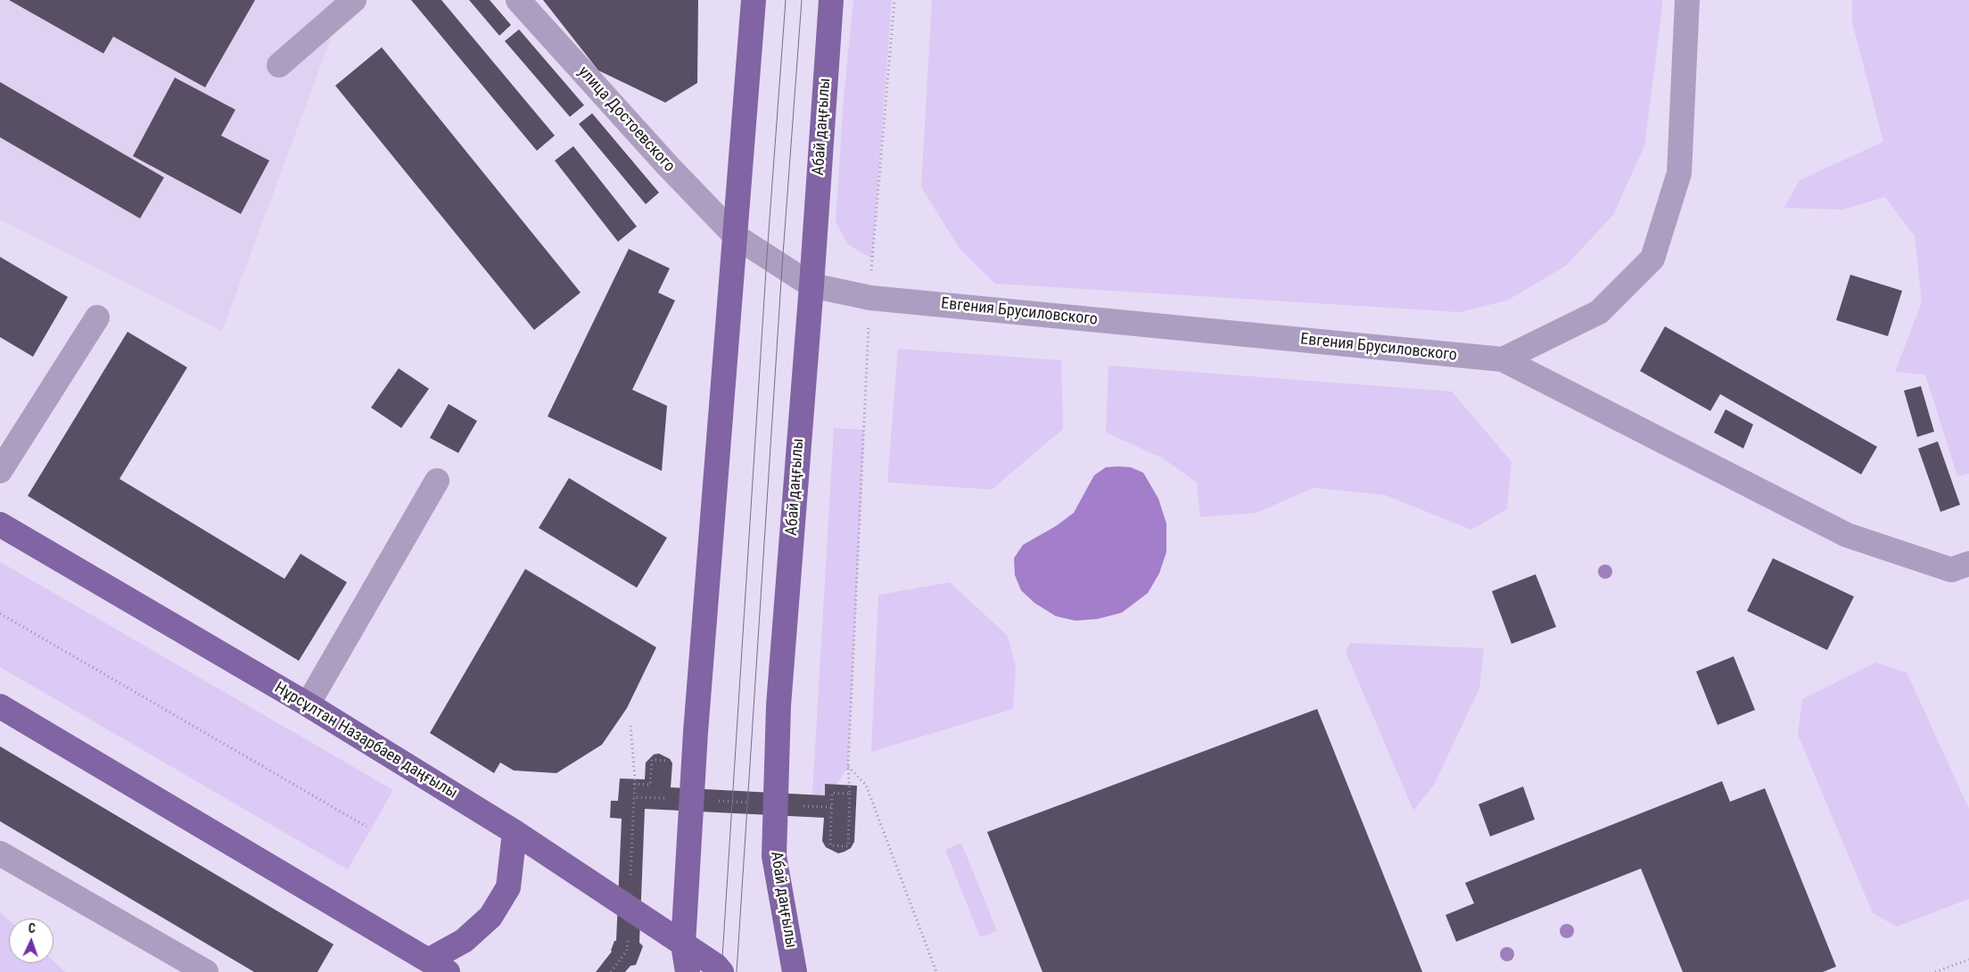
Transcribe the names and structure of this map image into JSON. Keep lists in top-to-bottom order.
{
  "streets": {
    "main road": ["Абай даңғылы", "Нұрсұлтан Назарбаев даңғылы"],
    "street": ["улица Достоевского", "Евгения Брусиловского"]
  },
  "crossings": [
    ["улица Достоевского", "Абай даңғылы"],
    ["улица Достоевского", "Евгения Брусиловского"],
    ["Абай даңғылы", "Евгения Брусиловского"]
  ],
  "north": "top"
}
